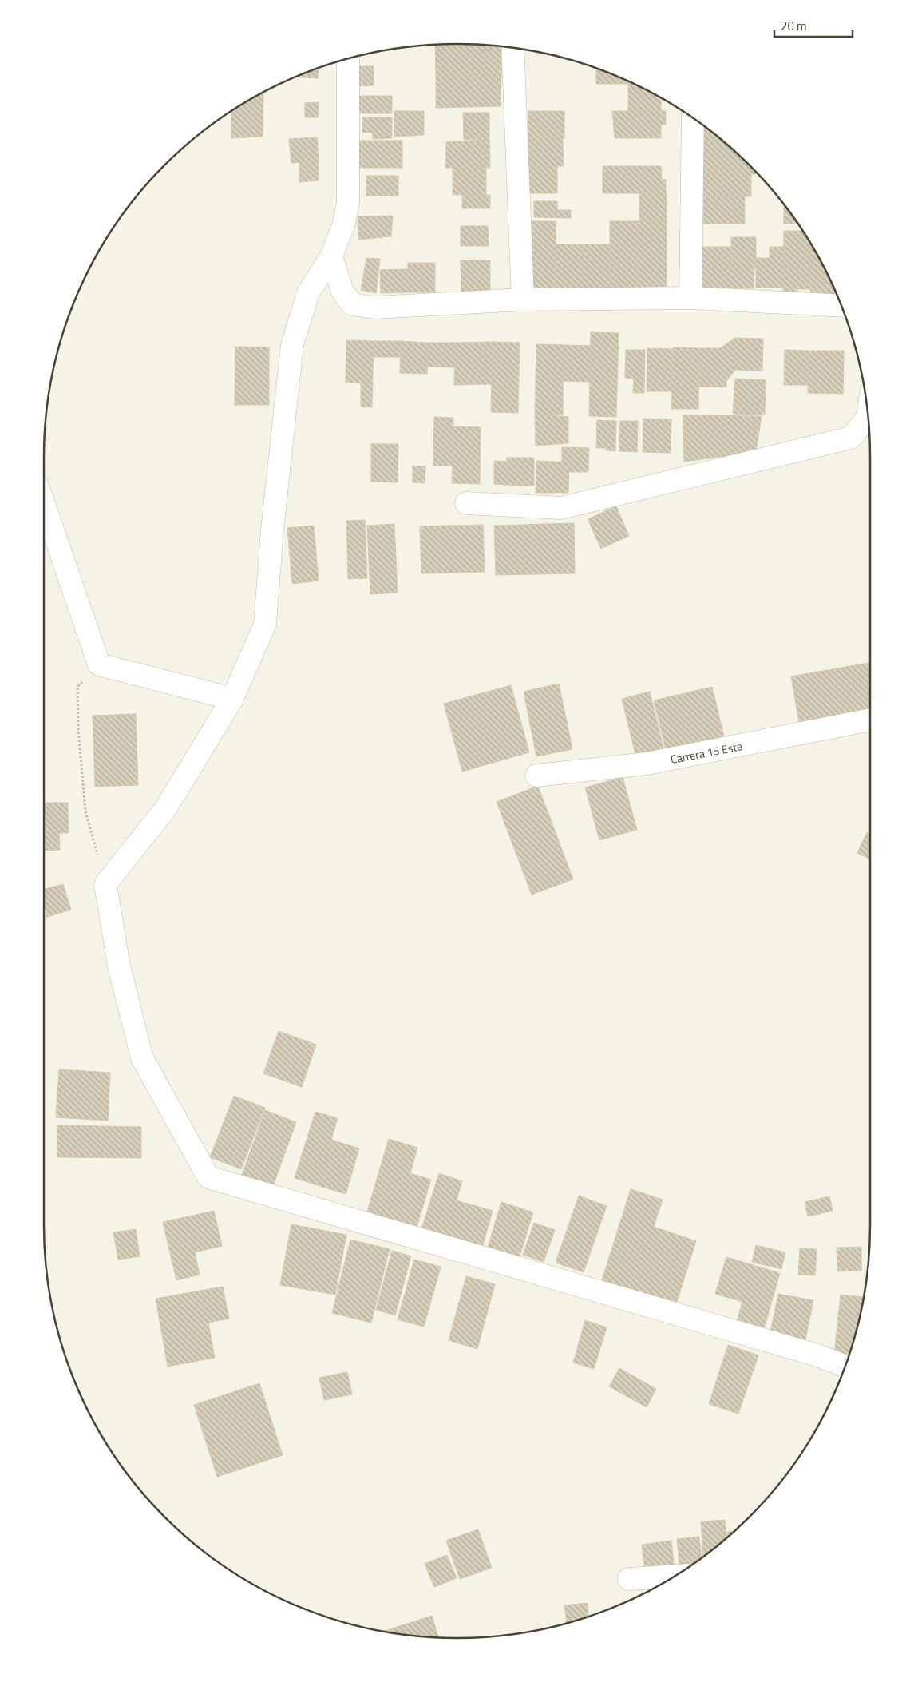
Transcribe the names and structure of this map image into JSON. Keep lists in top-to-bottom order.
{
  "streets": {
    "street": ["Carrera 15 Este"]
  },
  "scale_bar": "20 m"
}
